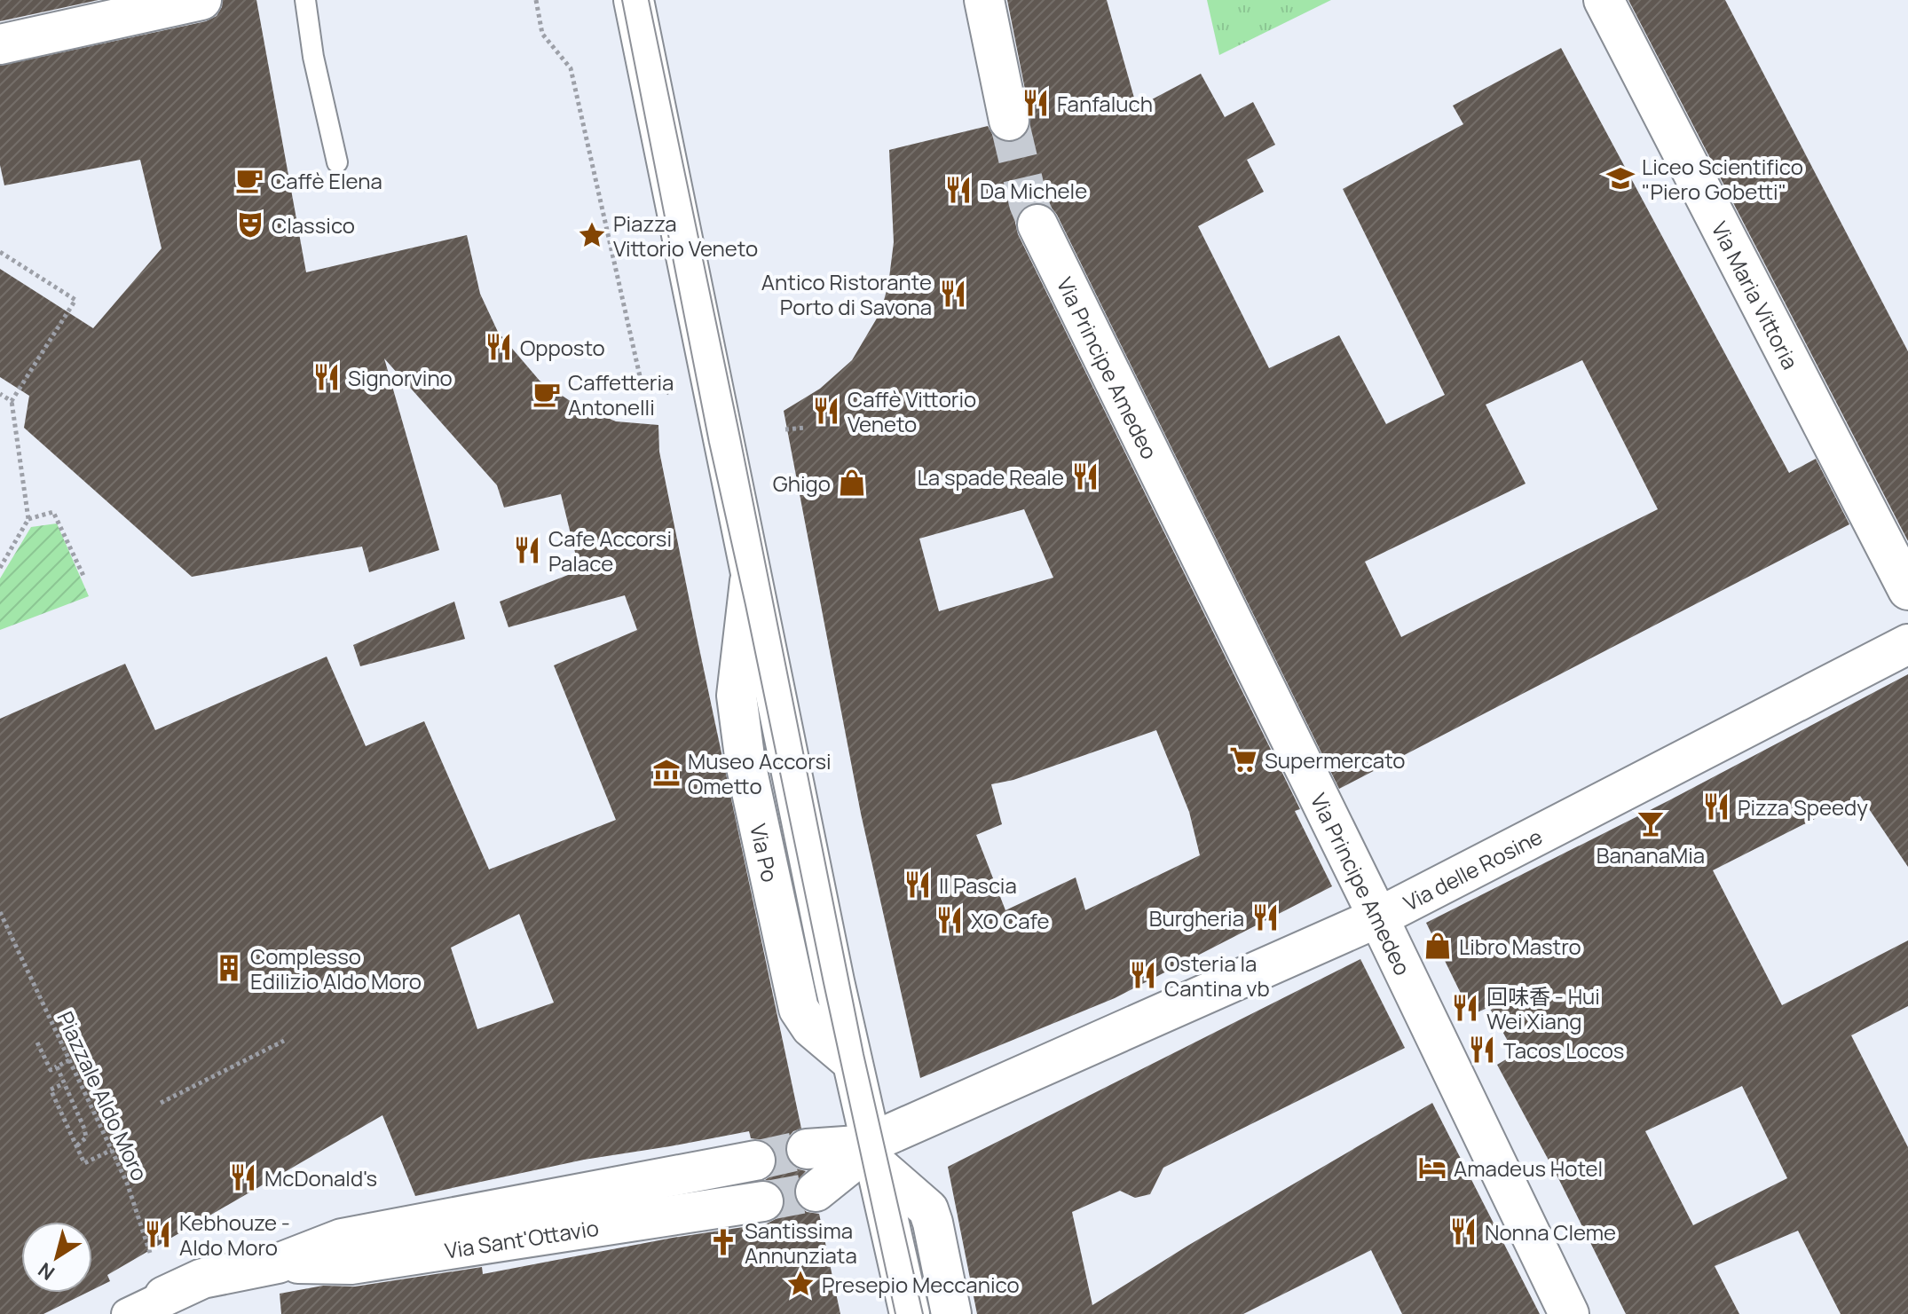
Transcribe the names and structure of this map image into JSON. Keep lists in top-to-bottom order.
{
  "streets": {
    "street": [
      "Via Maria Vittoria",
      "Via Principe Amedeo",
      "Via Po",
      "Via delle Rosine",
      "Via Sant'Ottavio"
    ],
    "path": ["Piazzale Aldo Moro"]
  },
  "crossings": [
    ["Via Principe Amedeo", "Via delle Rosine"],
    ["Via Po", "Via delle Rosine"],
    ["Piazzale Aldo Moro", "Via Sant'Ottavio"]
  ],
  "places": {
    "restaurant": [
      "Fanfaluch",
      "Da Michele",
      "Antico Ristorante Porto di Savona",
      "Opposto",
      "Signorvino",
      "Caffè Vittorio Veneto",
      "La spade Reale",
      "Cafe Accorsi Palace",
      "Pizza Speedy",
      "Il Pascia",
      "Burgheria",
      "XO Cafe",
      "Osteria la Cantina vb",
      "回味香 - Hui Wei Xiang",
      "Tacos Locos",
      "McDonald's",
      "Nonna Cleme",
      "Kebhouze - Aldo Moro"
    ],
    "school or university": ["Liceo Scientifico \"Piero Gobetti\""],
    "cafe": ["Caffè Elena", "Caffetteria Antonelli"],
    "theatre": ["Classico"],
    "place": ["Piazza Vittorio Veneto", "Presepio Meccanico"],
    "shop": ["Ghigo", "Libro Mastro"],
    "supermarket": ["Supermercato"],
    "museum": ["Museo Accorsi Ometto"],
    "bar": ["BananaMia"],
    "building": ["Complesso Edilizio Aldo Moro"],
    "hotel": ["Amadeus Hotel"],
    "church": ["Santissima Annunziata"]
  },
  "north": "bottom left"
}
